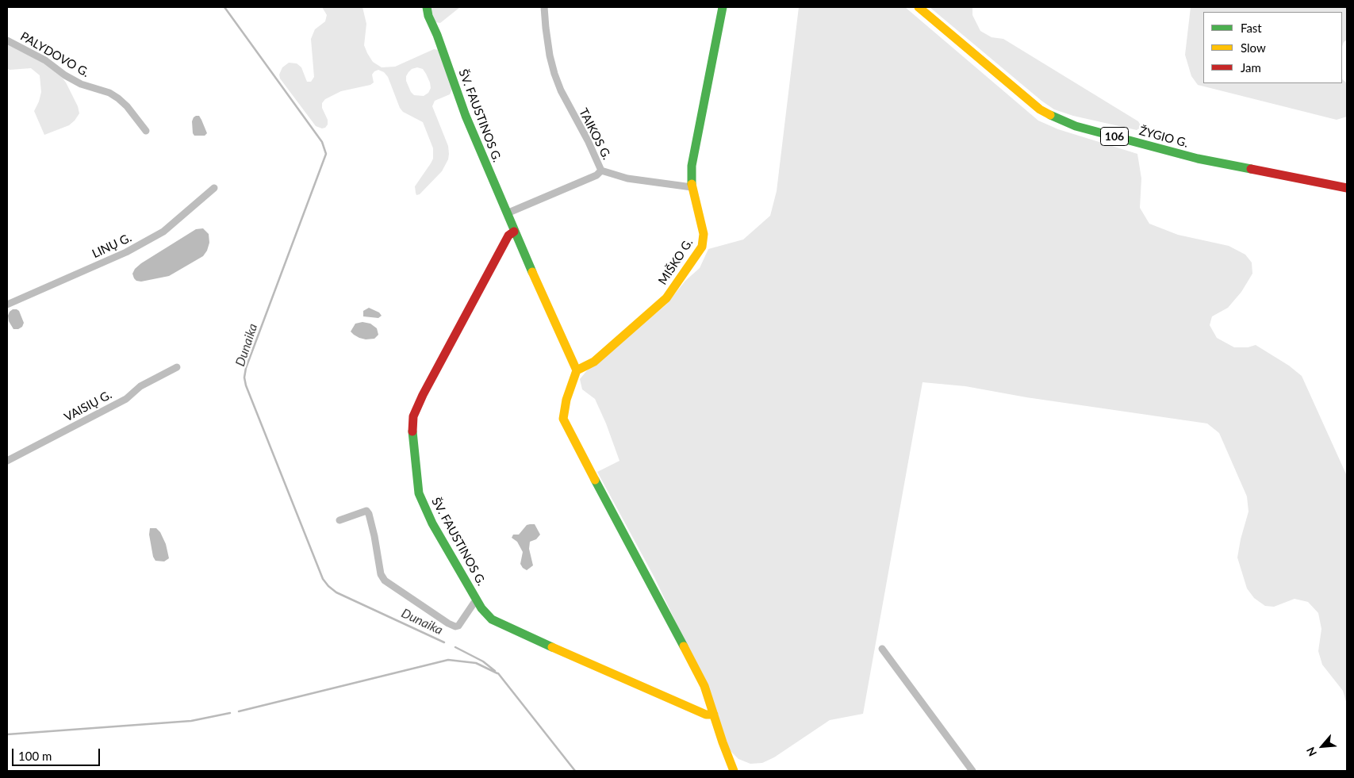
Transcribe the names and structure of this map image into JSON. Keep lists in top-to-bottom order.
{
  "streets": {
    "street": [
      "PALYDOVO G.",
      "ŠV. FAUSTINOS G.",
      "TAIKOS G.",
      "106",
      "ŽYGIO G.",
      "LINŲ G.",
      "MIŠKO G.",
      "VAISIŲ G."
    ]
  },
  "crossings": [
    ["ŠV. FAUSTINOS G.", "TAIKOS G."],
    ["ŠV. FAUSTINOS G.", "MIŠKO G."]
  ],
  "water": ["Dunaika"],
  "legend": ["Fast", "Slow", "Jam"],
  "scale_bar": "100 m",
  "north": "bottom left"
}
